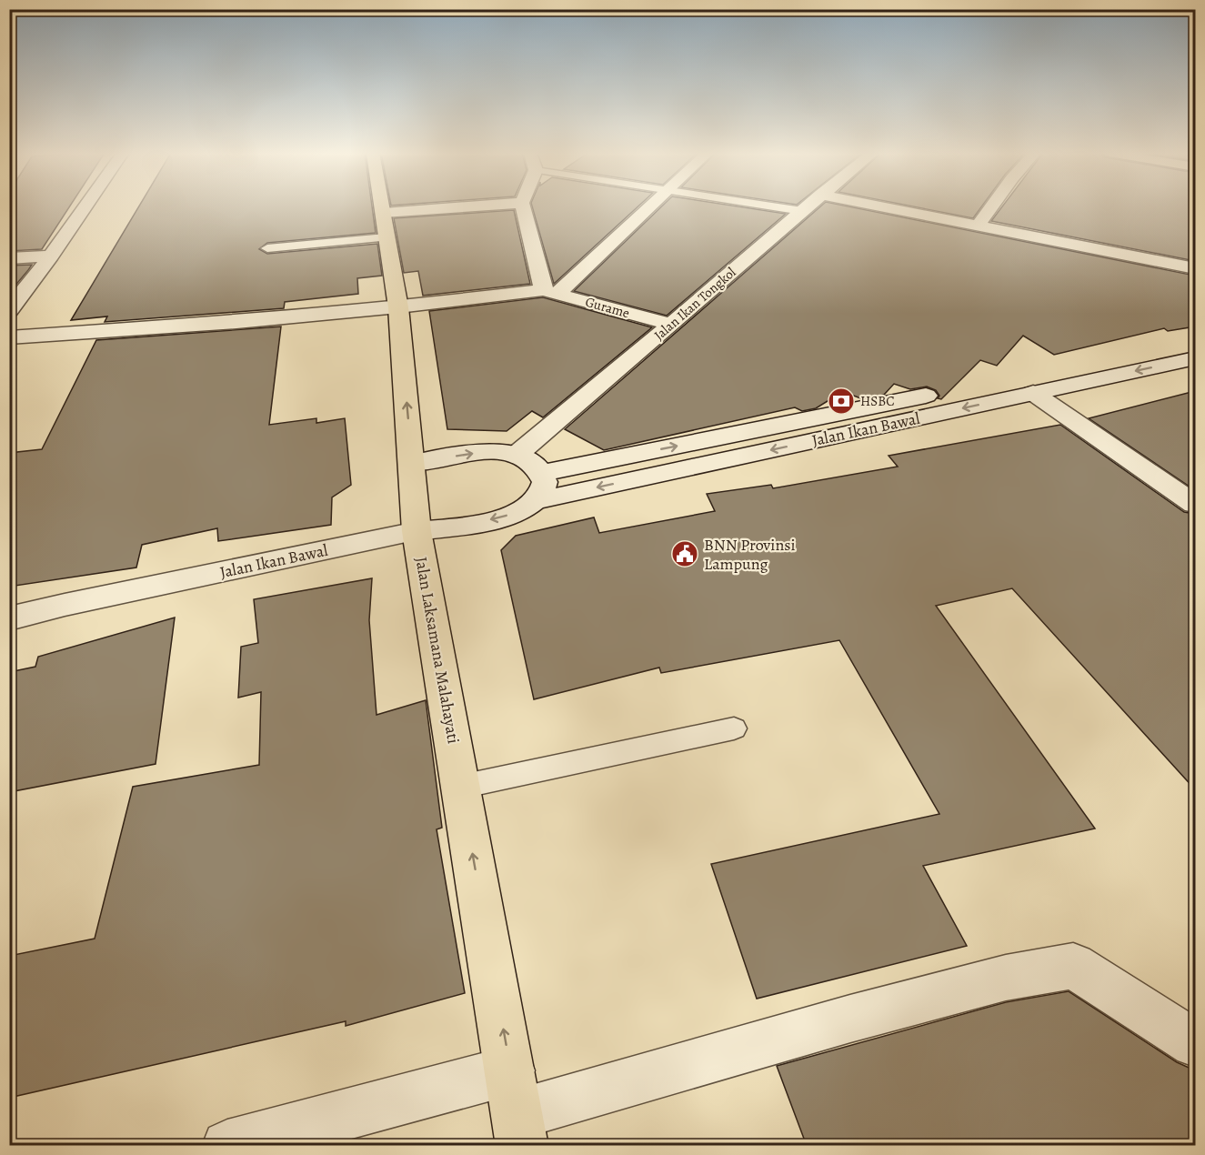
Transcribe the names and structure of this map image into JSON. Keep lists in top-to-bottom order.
{
  "streets": {
    "main road": ["Jalan Laksamana Malahayati"],
    "street": ["Jalan Ikan Tongkol", "Gurame", "Jalan Ikan Bawal"]
  },
  "crossings": [
    ["Jalan Ikan Tongkol", "Gurame"],
    ["Jalan Ikan Bawal", "Jalan Laksamana Malahayati"]
  ],
  "one_way": ["Jalan Laksamana Malahayati"],
  "places": {
    "bank": ["HSBC"],
    "public building": ["BNN Provinsi Lampung"]
  }
}
